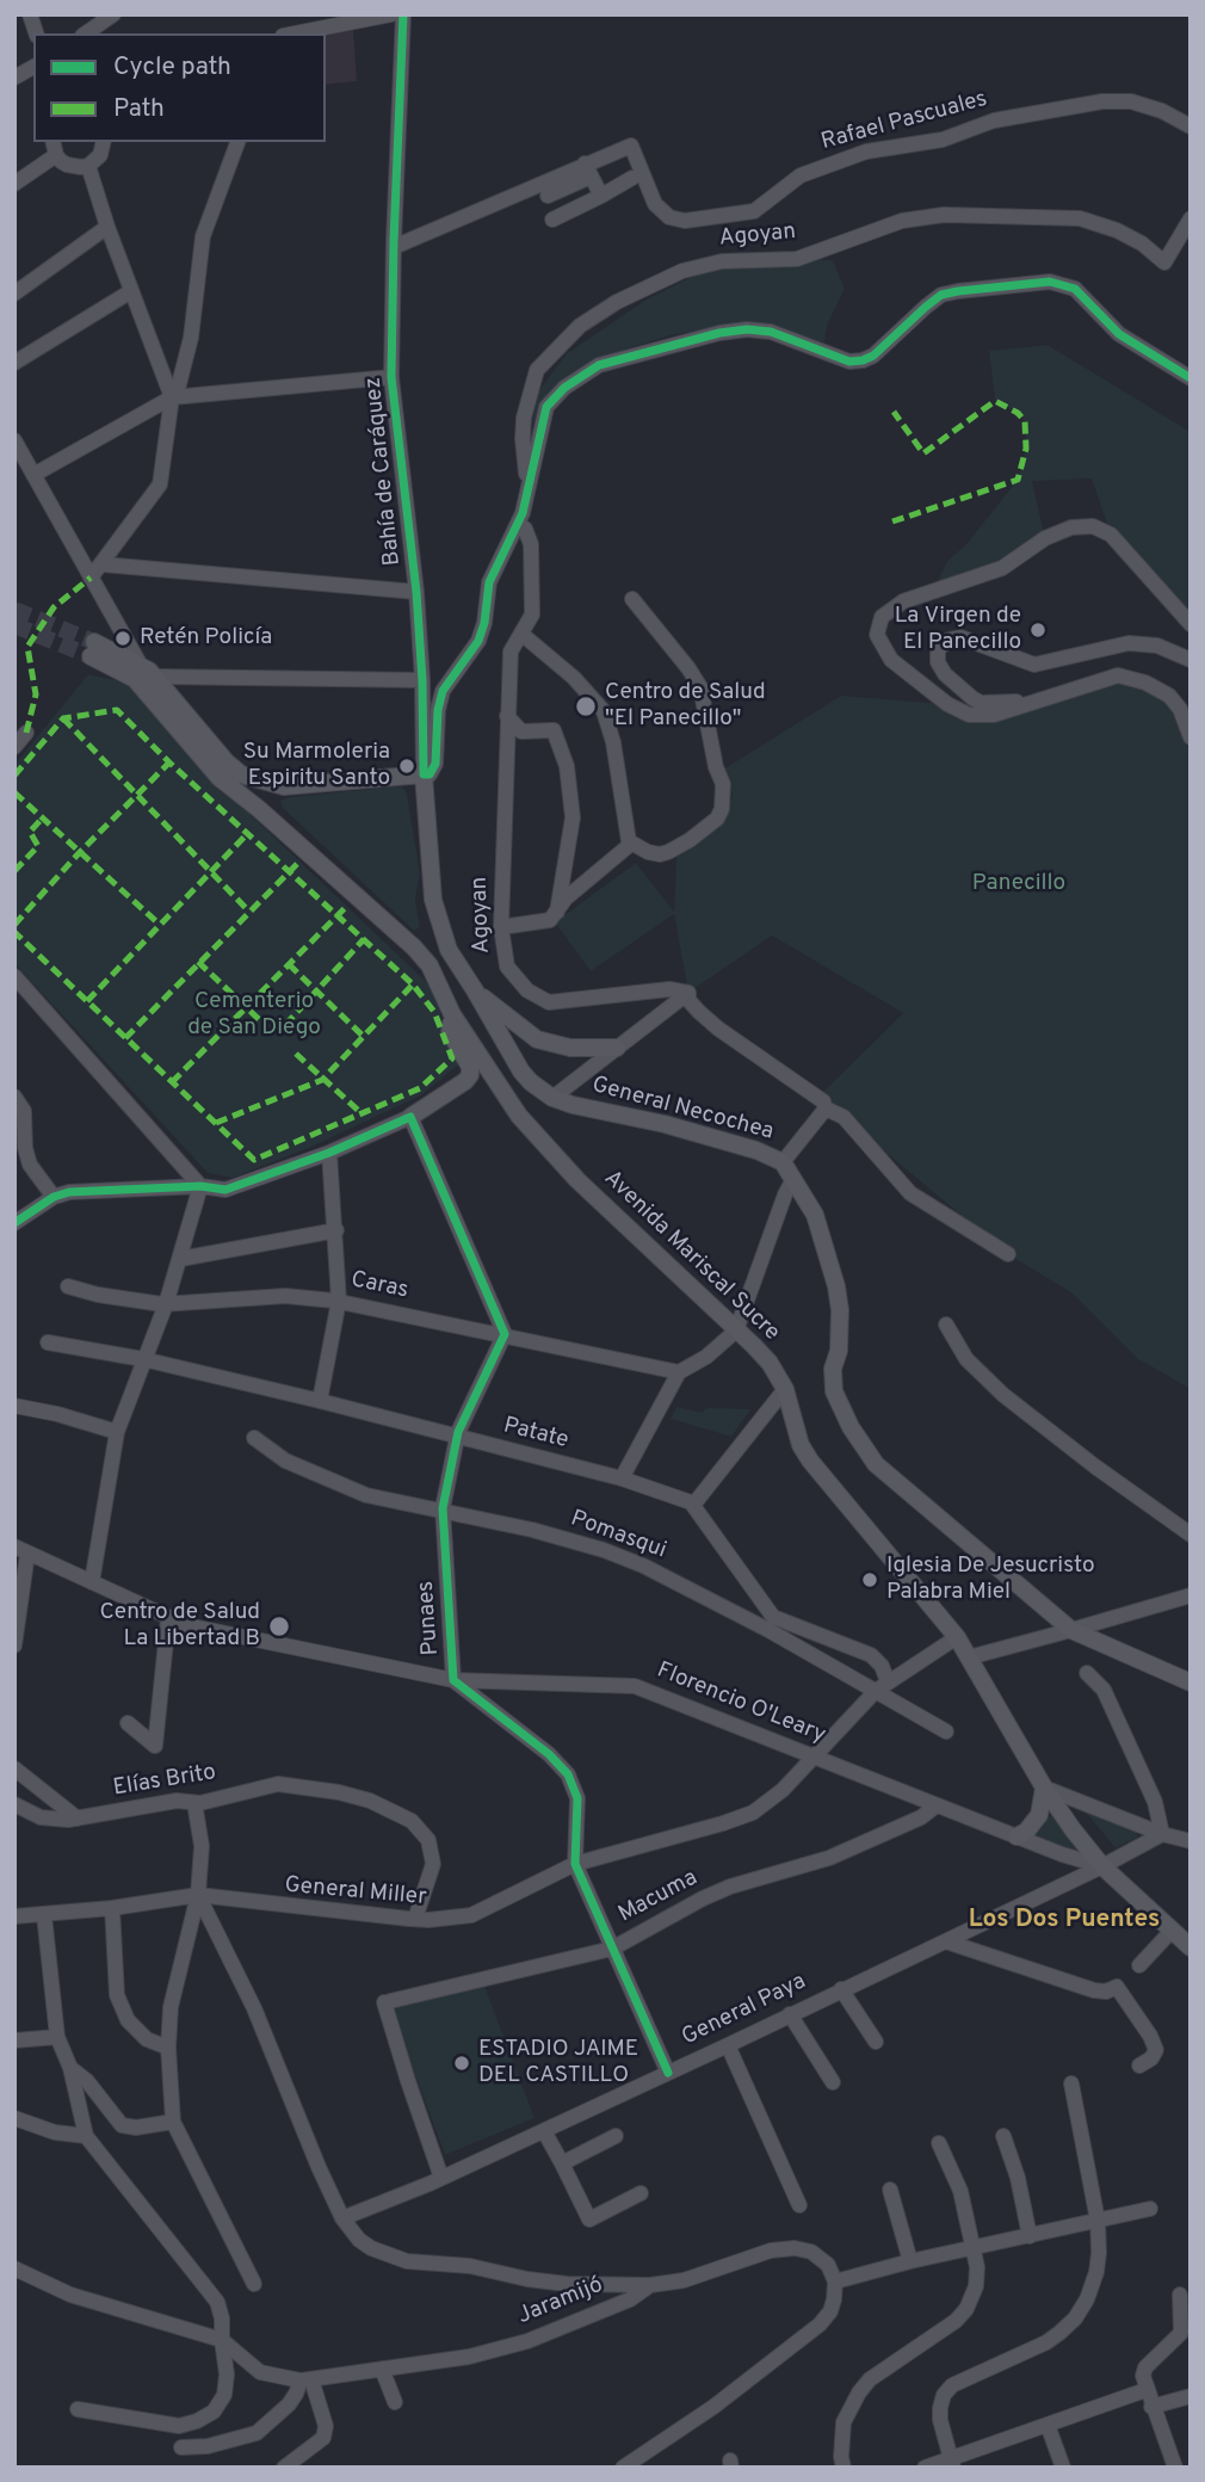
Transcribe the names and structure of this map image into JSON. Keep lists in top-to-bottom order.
{
  "streets": {
    "main road": ["General Necochea", "Avenida Mariscal Sucre"],
    "street": [
      "Rafael Pascuales",
      "Agoyan",
      "Bahía de Caráquez",
      "Caras",
      "Patate",
      "Pomasqui",
      "Punaes",
      "Florencio O'Leary",
      "Elías Brito",
      "General Miller",
      "Macuma",
      "General Paya",
      "Jaramijó"
    ]
  },
  "crossings": [
    ["Bahía de Caráquez", "General Necochea"],
    ["Avenida Mariscal Sucre", "Florencio O'Leary"],
    ["Avenida Mariscal Sucre", "General Miller"],
    ["Avenida Mariscal Sucre", "General Paya"],
    ["Caras", "Punaes"],
    ["Patate", "Punaes"],
    ["Pomasqui", "Punaes"],
    ["Pomasqui", "General Miller"],
    ["Punaes", "Florencio O'Leary"],
    ["Punaes", "General Miller"],
    ["Punaes", "Macuma"],
    ["Punaes", "General Paya"],
    ["Florencio O'Leary", "General Miller"],
    ["Florencio O'Leary", "Macuma"],
    ["Florencio O'Leary", "General Paya"],
    ["Elías Brito", "General Miller"],
    ["Macuma", "General Paya"]
  ],
  "districts": ["Los Dos Puentes"],
  "parks": ["Panecillo", "Cementerio de San Diego"],
  "places": [
    "La Virgen de El Panecillo",
    "Retén Policía",
    "Centro de Salud \"El Panecillo\"",
    "Su Marmoleria Espiritu Santo",
    "Iglesia De Jesucristo Palabra Miel",
    "Centro de Salud La Libertad B",
    "ESTADIO JAIME DEL CASTILLO"
  ],
  "legend": ["Cycle path", "Path"]
}
